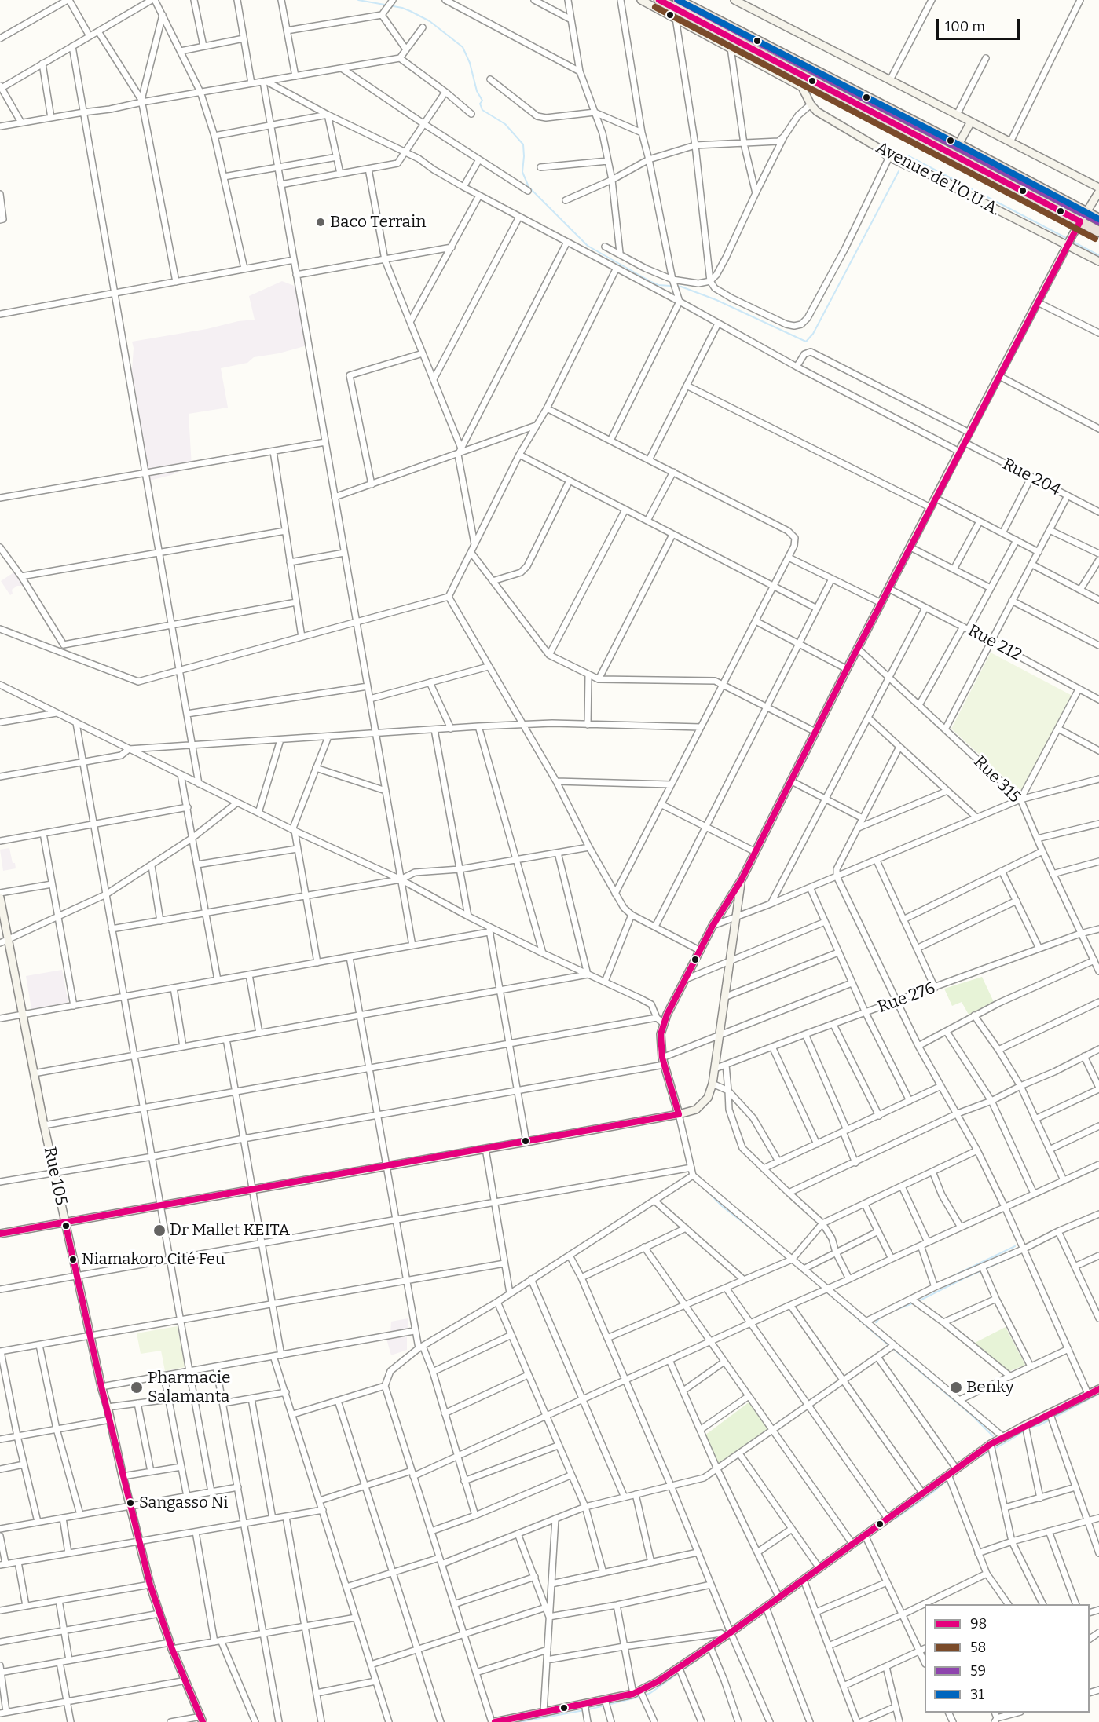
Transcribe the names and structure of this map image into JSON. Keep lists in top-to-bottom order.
{
  "streets": {
    "highway": ["Avenue de l'O.U.A."],
    "street": [
      "Rue 204",
      "Rue 212",
      "Rue 315",
      "Rue 276",
      "Rue 105"
    ]
  },
  "crossings": [
    ["Rue 315", "Rue 276"]
  ],
  "places": [
    "Baco Terrain",
    "Dr Mallet KEITA",
    "Niamakoro Cité Feu",
    "Pharmacie Salamanta",
    "Benky",
    "Sangasso Ni"
  ],
  "lines": [
    "transit line 98",
    "transit line 59",
    "transit line 31",
    "transit line 58"
  ],
  "legend": [
    "98",
    "58",
    "59",
    "31"
  ],
  "scale_bar": "100 m"
}
